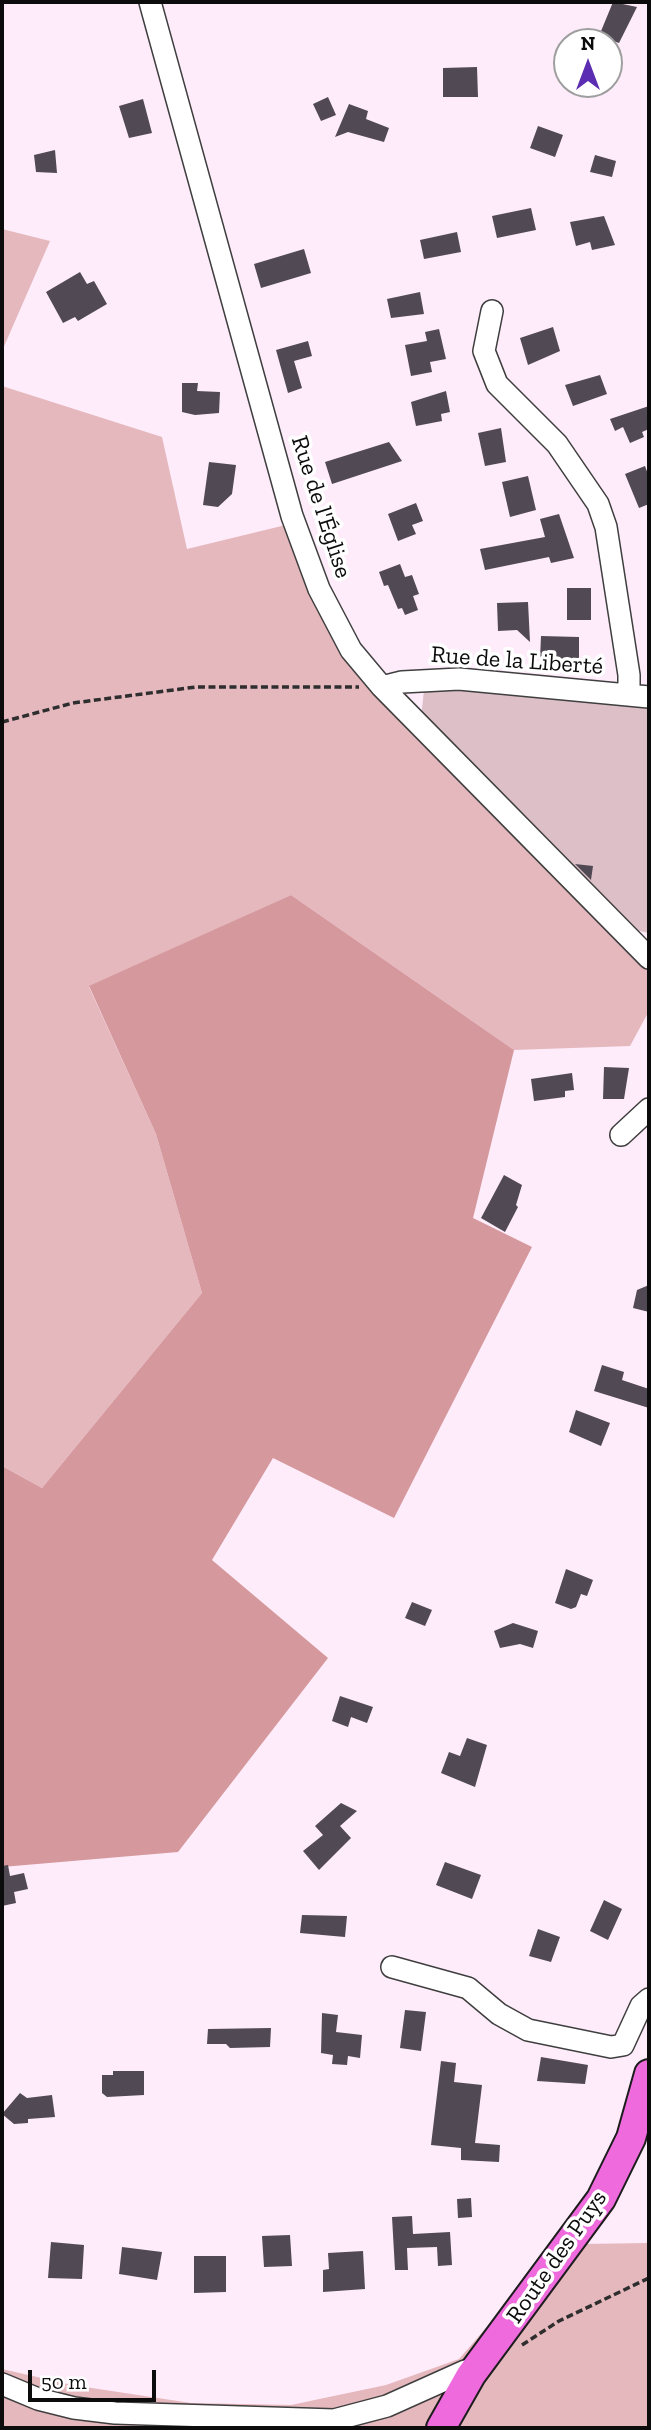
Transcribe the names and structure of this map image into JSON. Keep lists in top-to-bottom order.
{
  "streets": {
    "main road": ["Route des Puys"],
    "street": ["Rue de l'Église", "Rue de la Liberté"]
  },
  "crossings": [
    ["Rue de l'Église", "Rue de la Liberté"]
  ],
  "scale_bar": "50 m",
  "north": "top"
}
